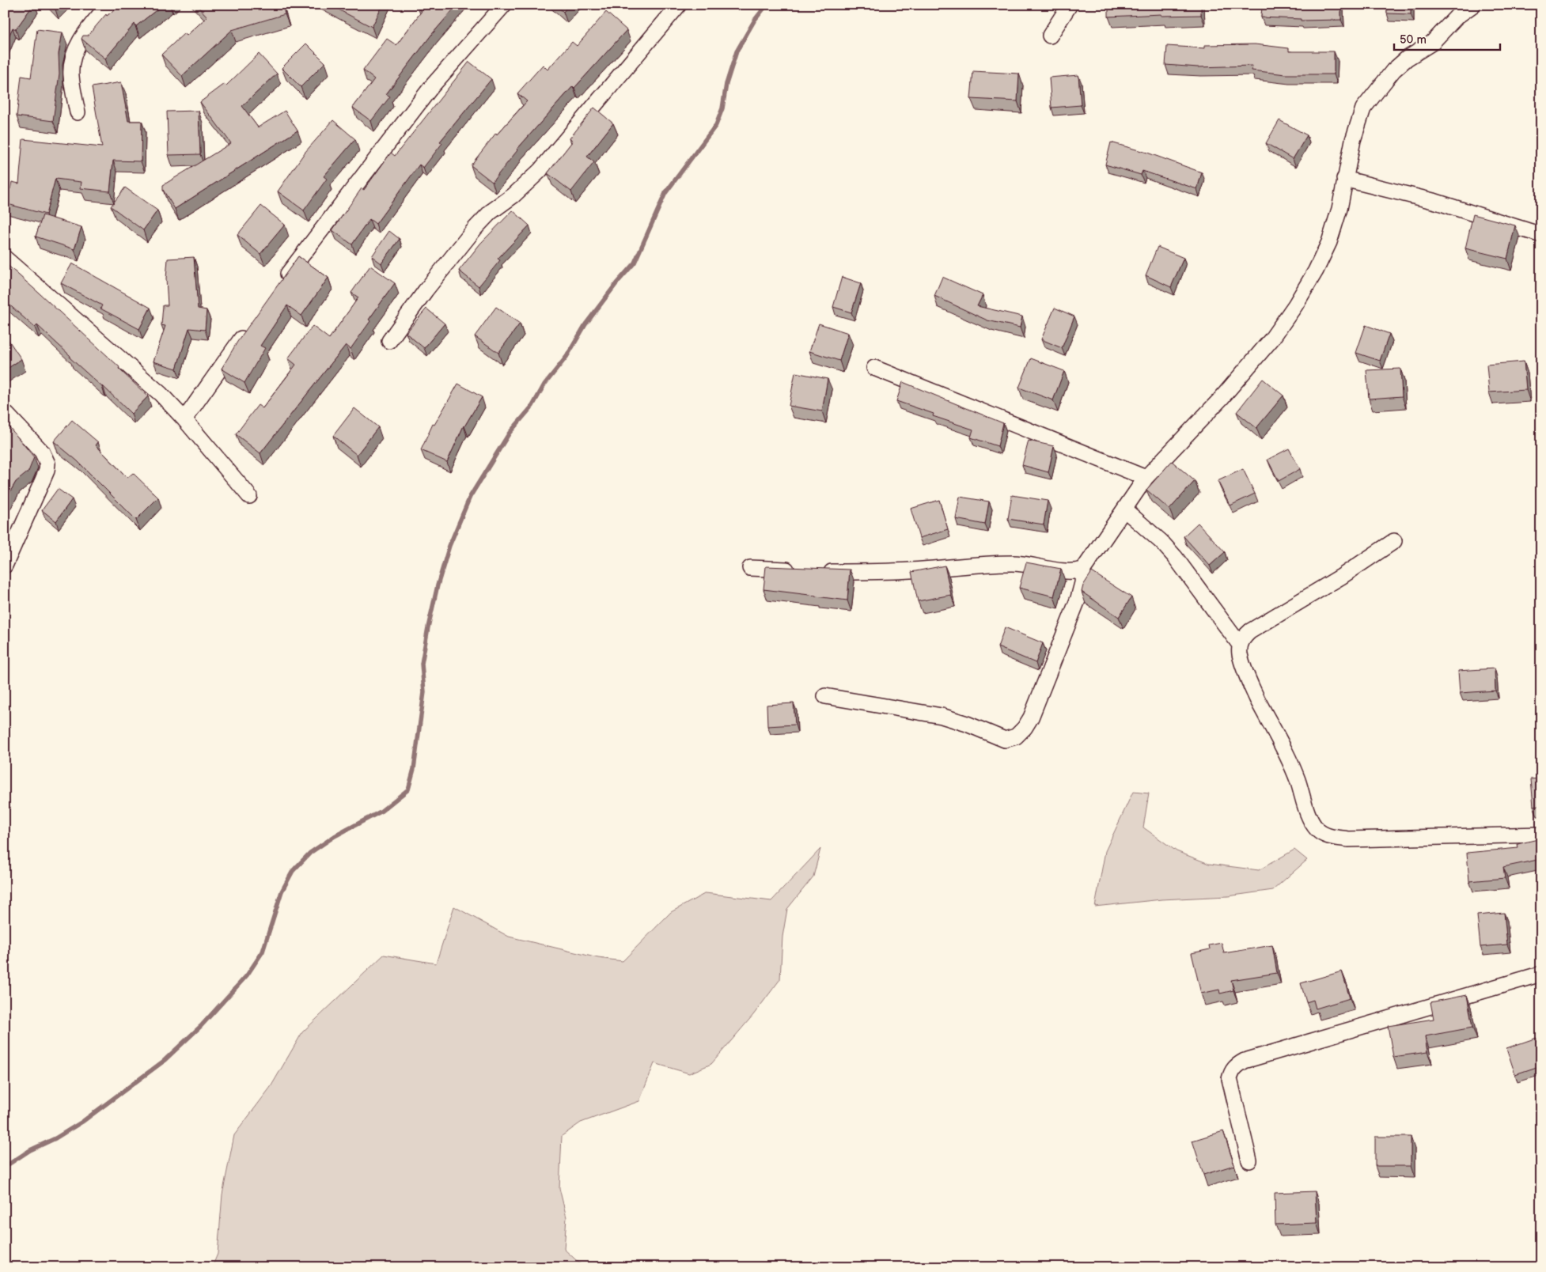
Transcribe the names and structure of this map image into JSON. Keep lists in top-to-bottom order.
{
  "scale_bar": "50 m"
}
